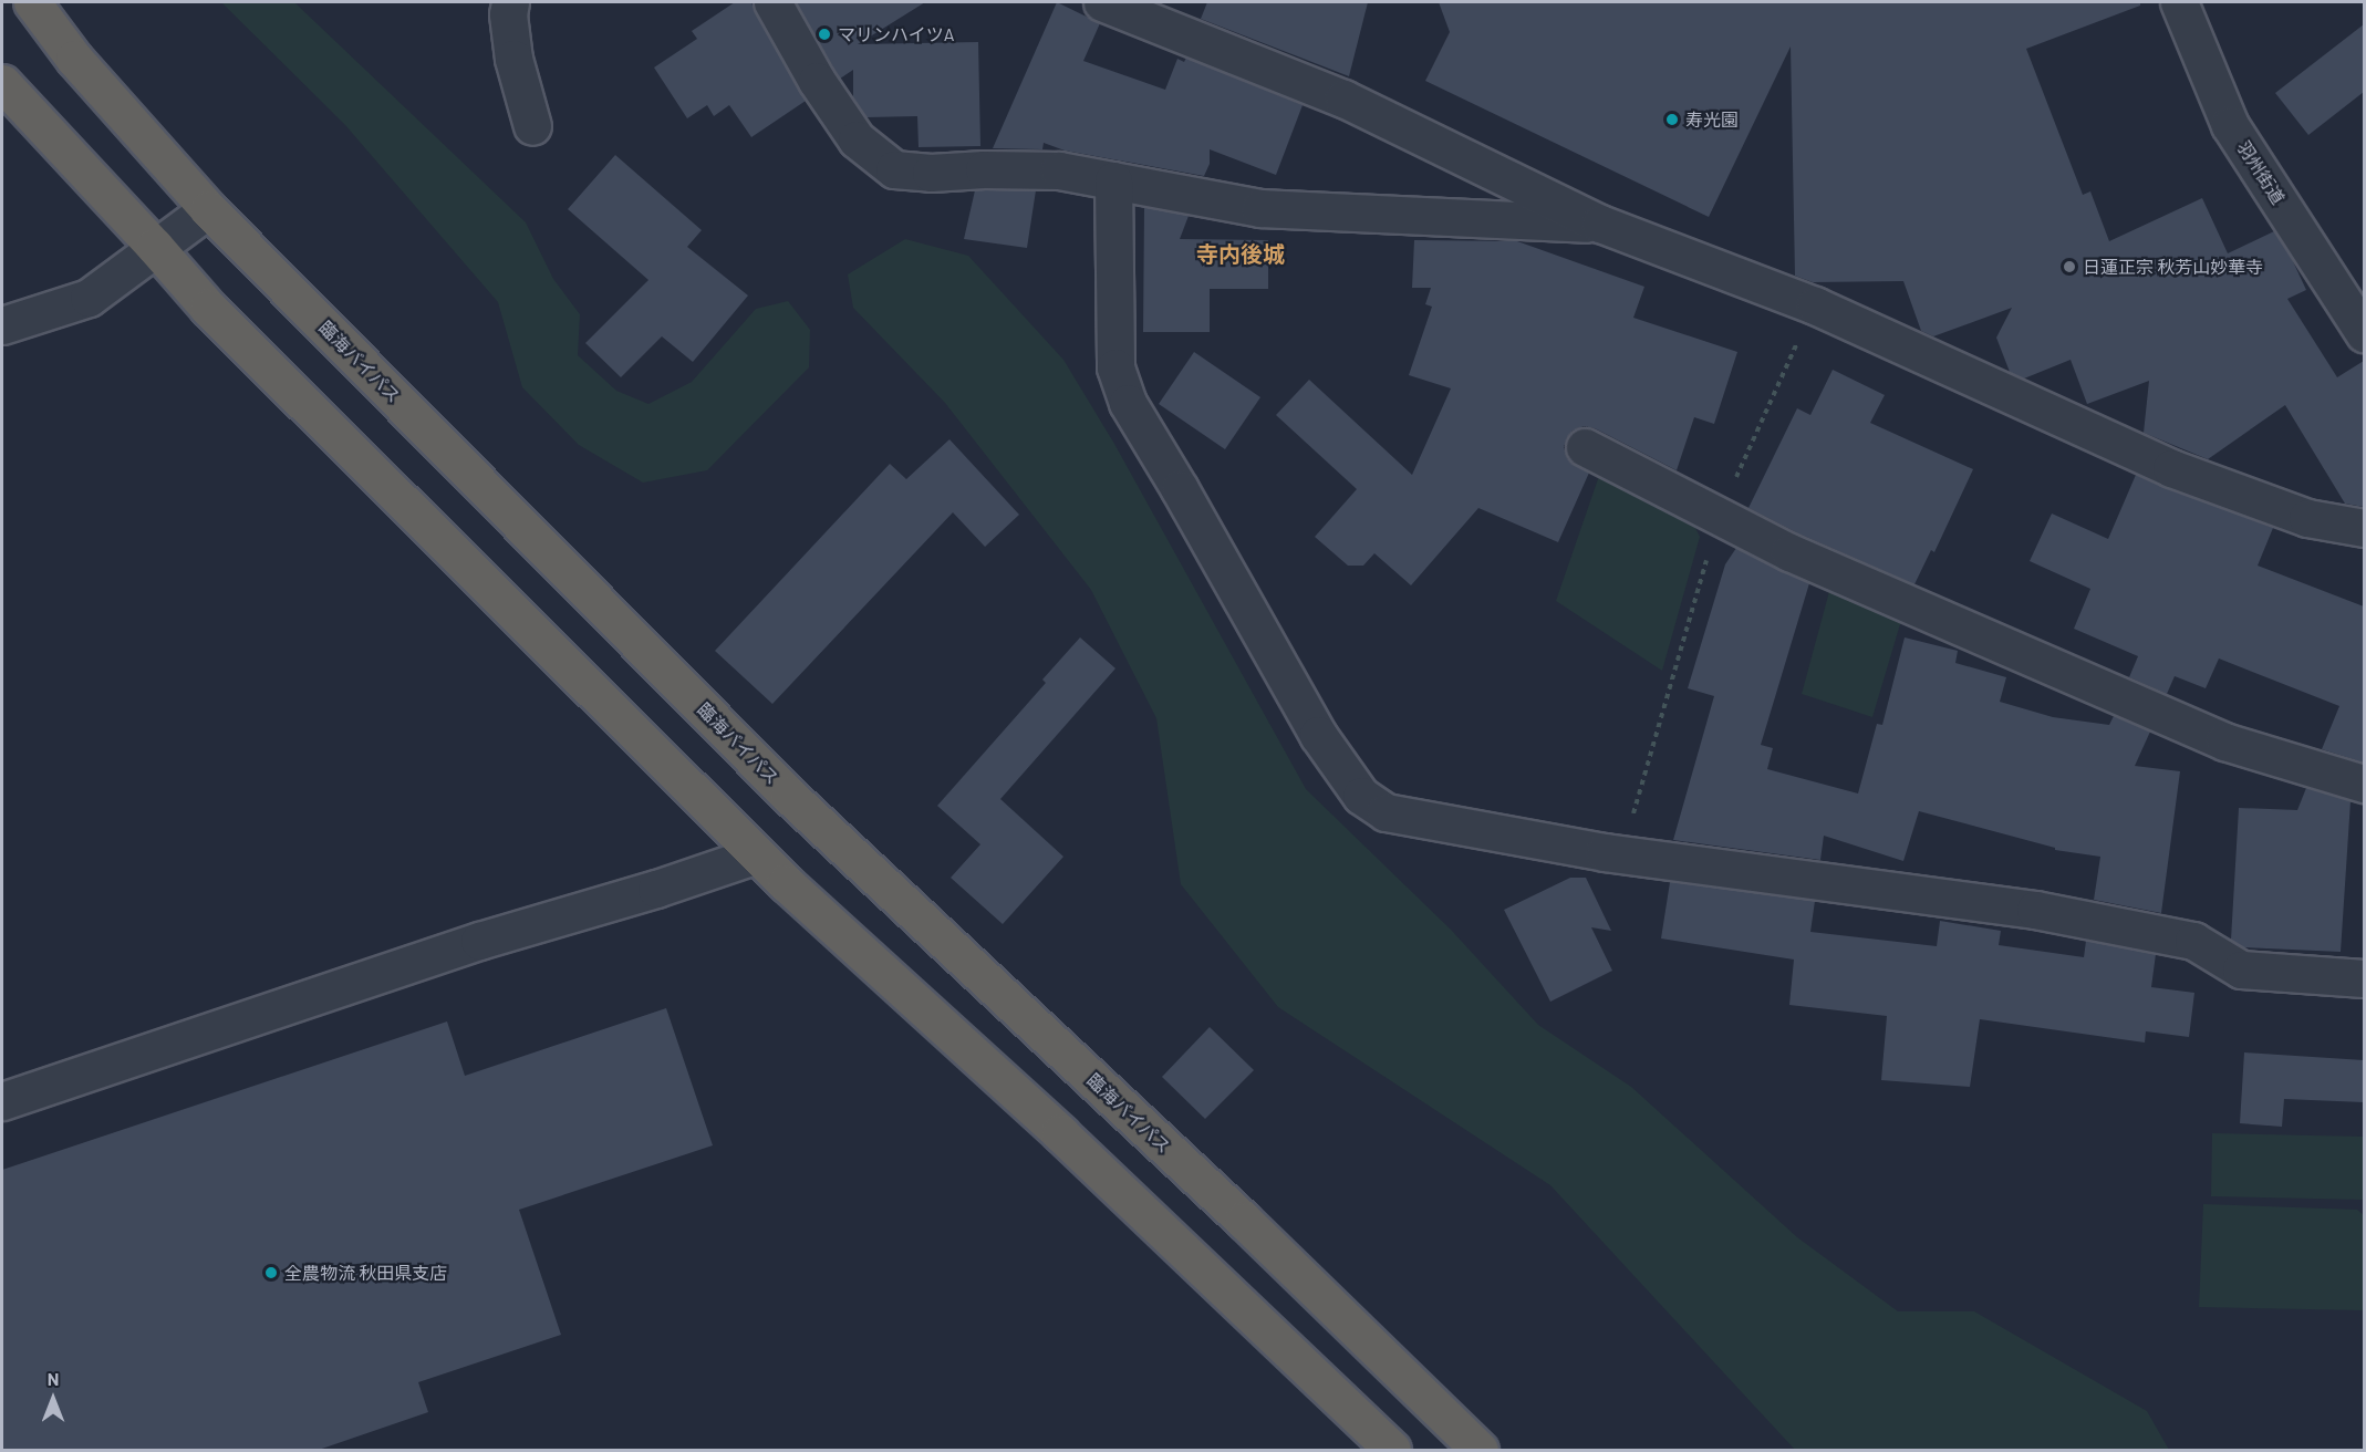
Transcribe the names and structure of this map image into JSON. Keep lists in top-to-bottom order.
{
  "streets": {
    "highway": ["臨海バイパス"],
    "street": ["羽州街道"]
  },
  "districts": ["寺内後城"],
  "places": [
    "マリンハイツA",
    "寿光園",
    "日蓮正宗 秋芳山妙華寺",
    "全農物流 秋田県支店"
  ],
  "north": "top"
}
